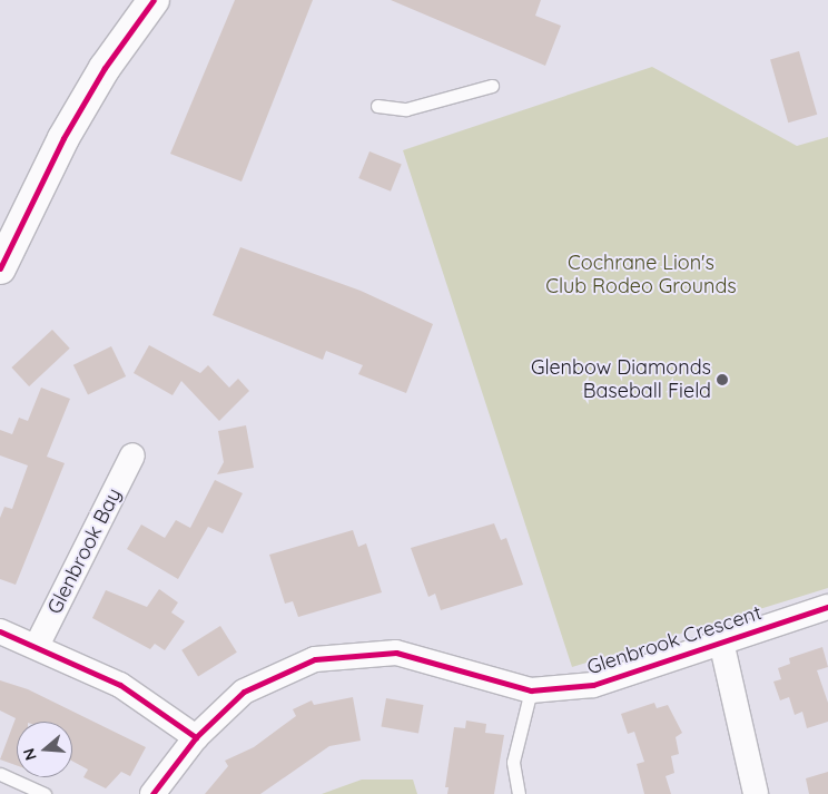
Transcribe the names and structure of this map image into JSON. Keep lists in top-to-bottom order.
{
  "streets": {
    "street": ["Glenbrook Bay", "Glenbrook Crescent"]
  },
  "parks": ["Cochrane Lion's Club Rodeo Grounds"],
  "places": ["Glenbow Diamonds Baseball Field"],
  "north": "left"
}
